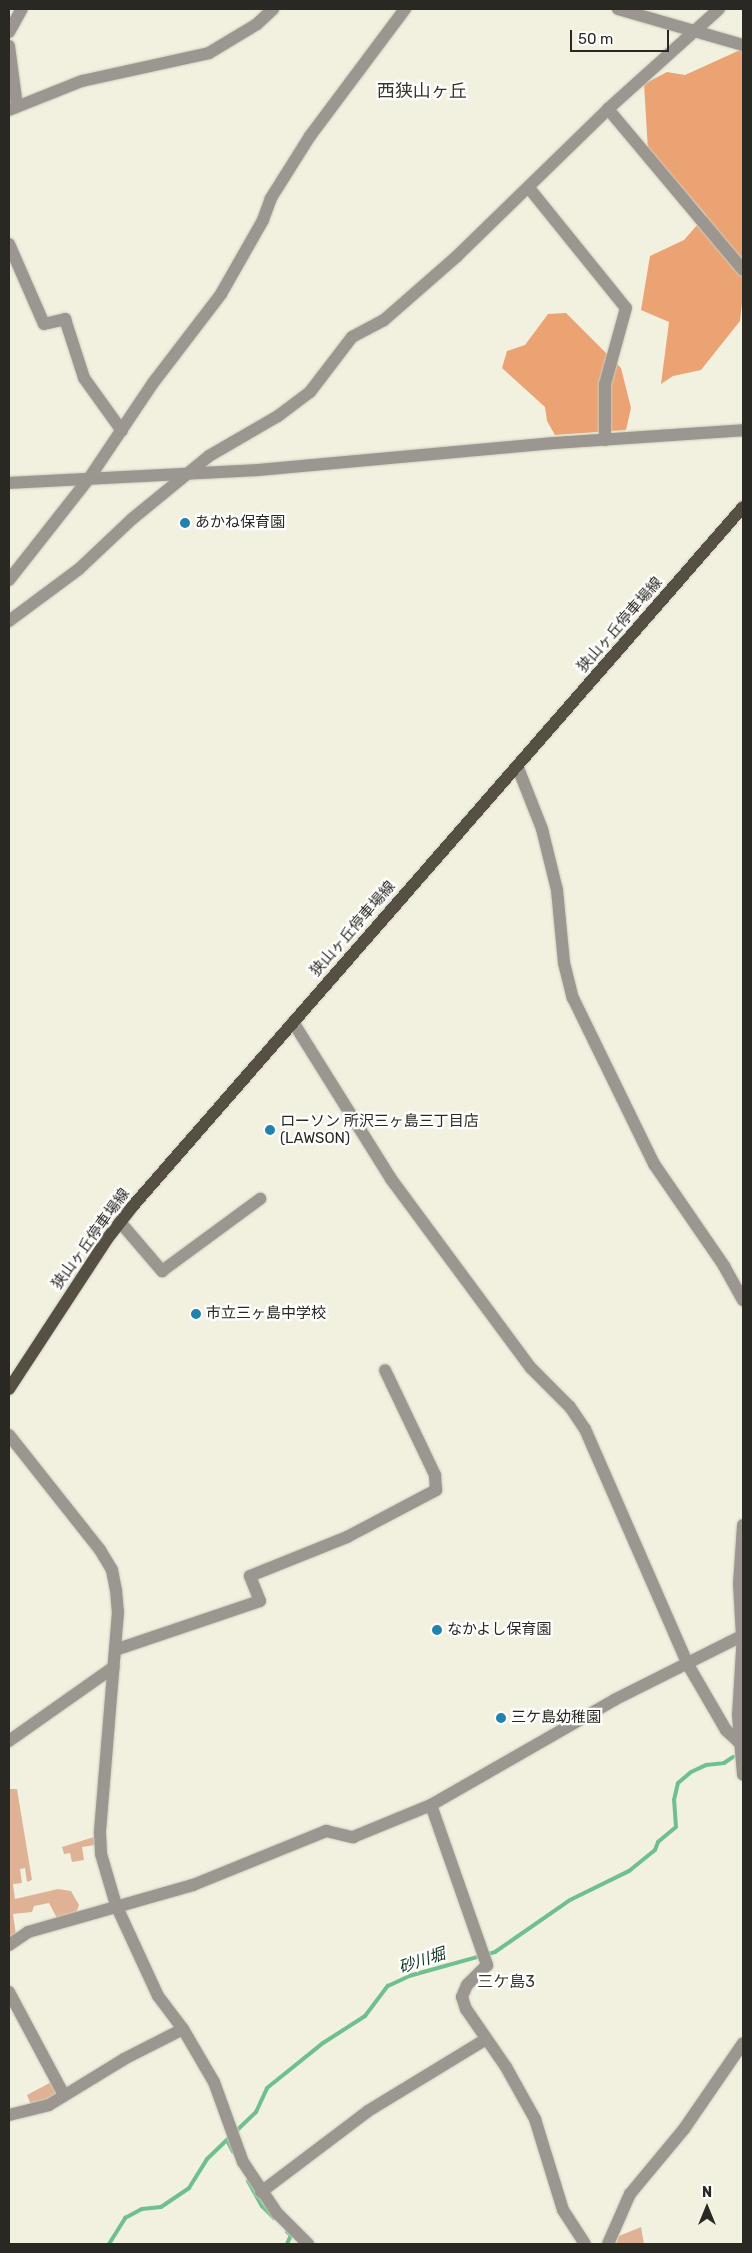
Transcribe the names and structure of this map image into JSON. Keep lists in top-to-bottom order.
{
  "streets": {
    "main road": ["狭山ヶ丘停車場線"]
  },
  "districts": ["西狭山ヶ丘", "三ケ島3"],
  "water": ["砂川堀"],
  "places": [
    "あかね保育園",
    "ローソン 所沢三ヶ島三丁目店 (LAWSON)",
    "市立三ヶ島中学校",
    "なかよし保育園",
    "三ケ島幼稚園"
  ],
  "scale_bar": "50 m",
  "north": "top"
}
